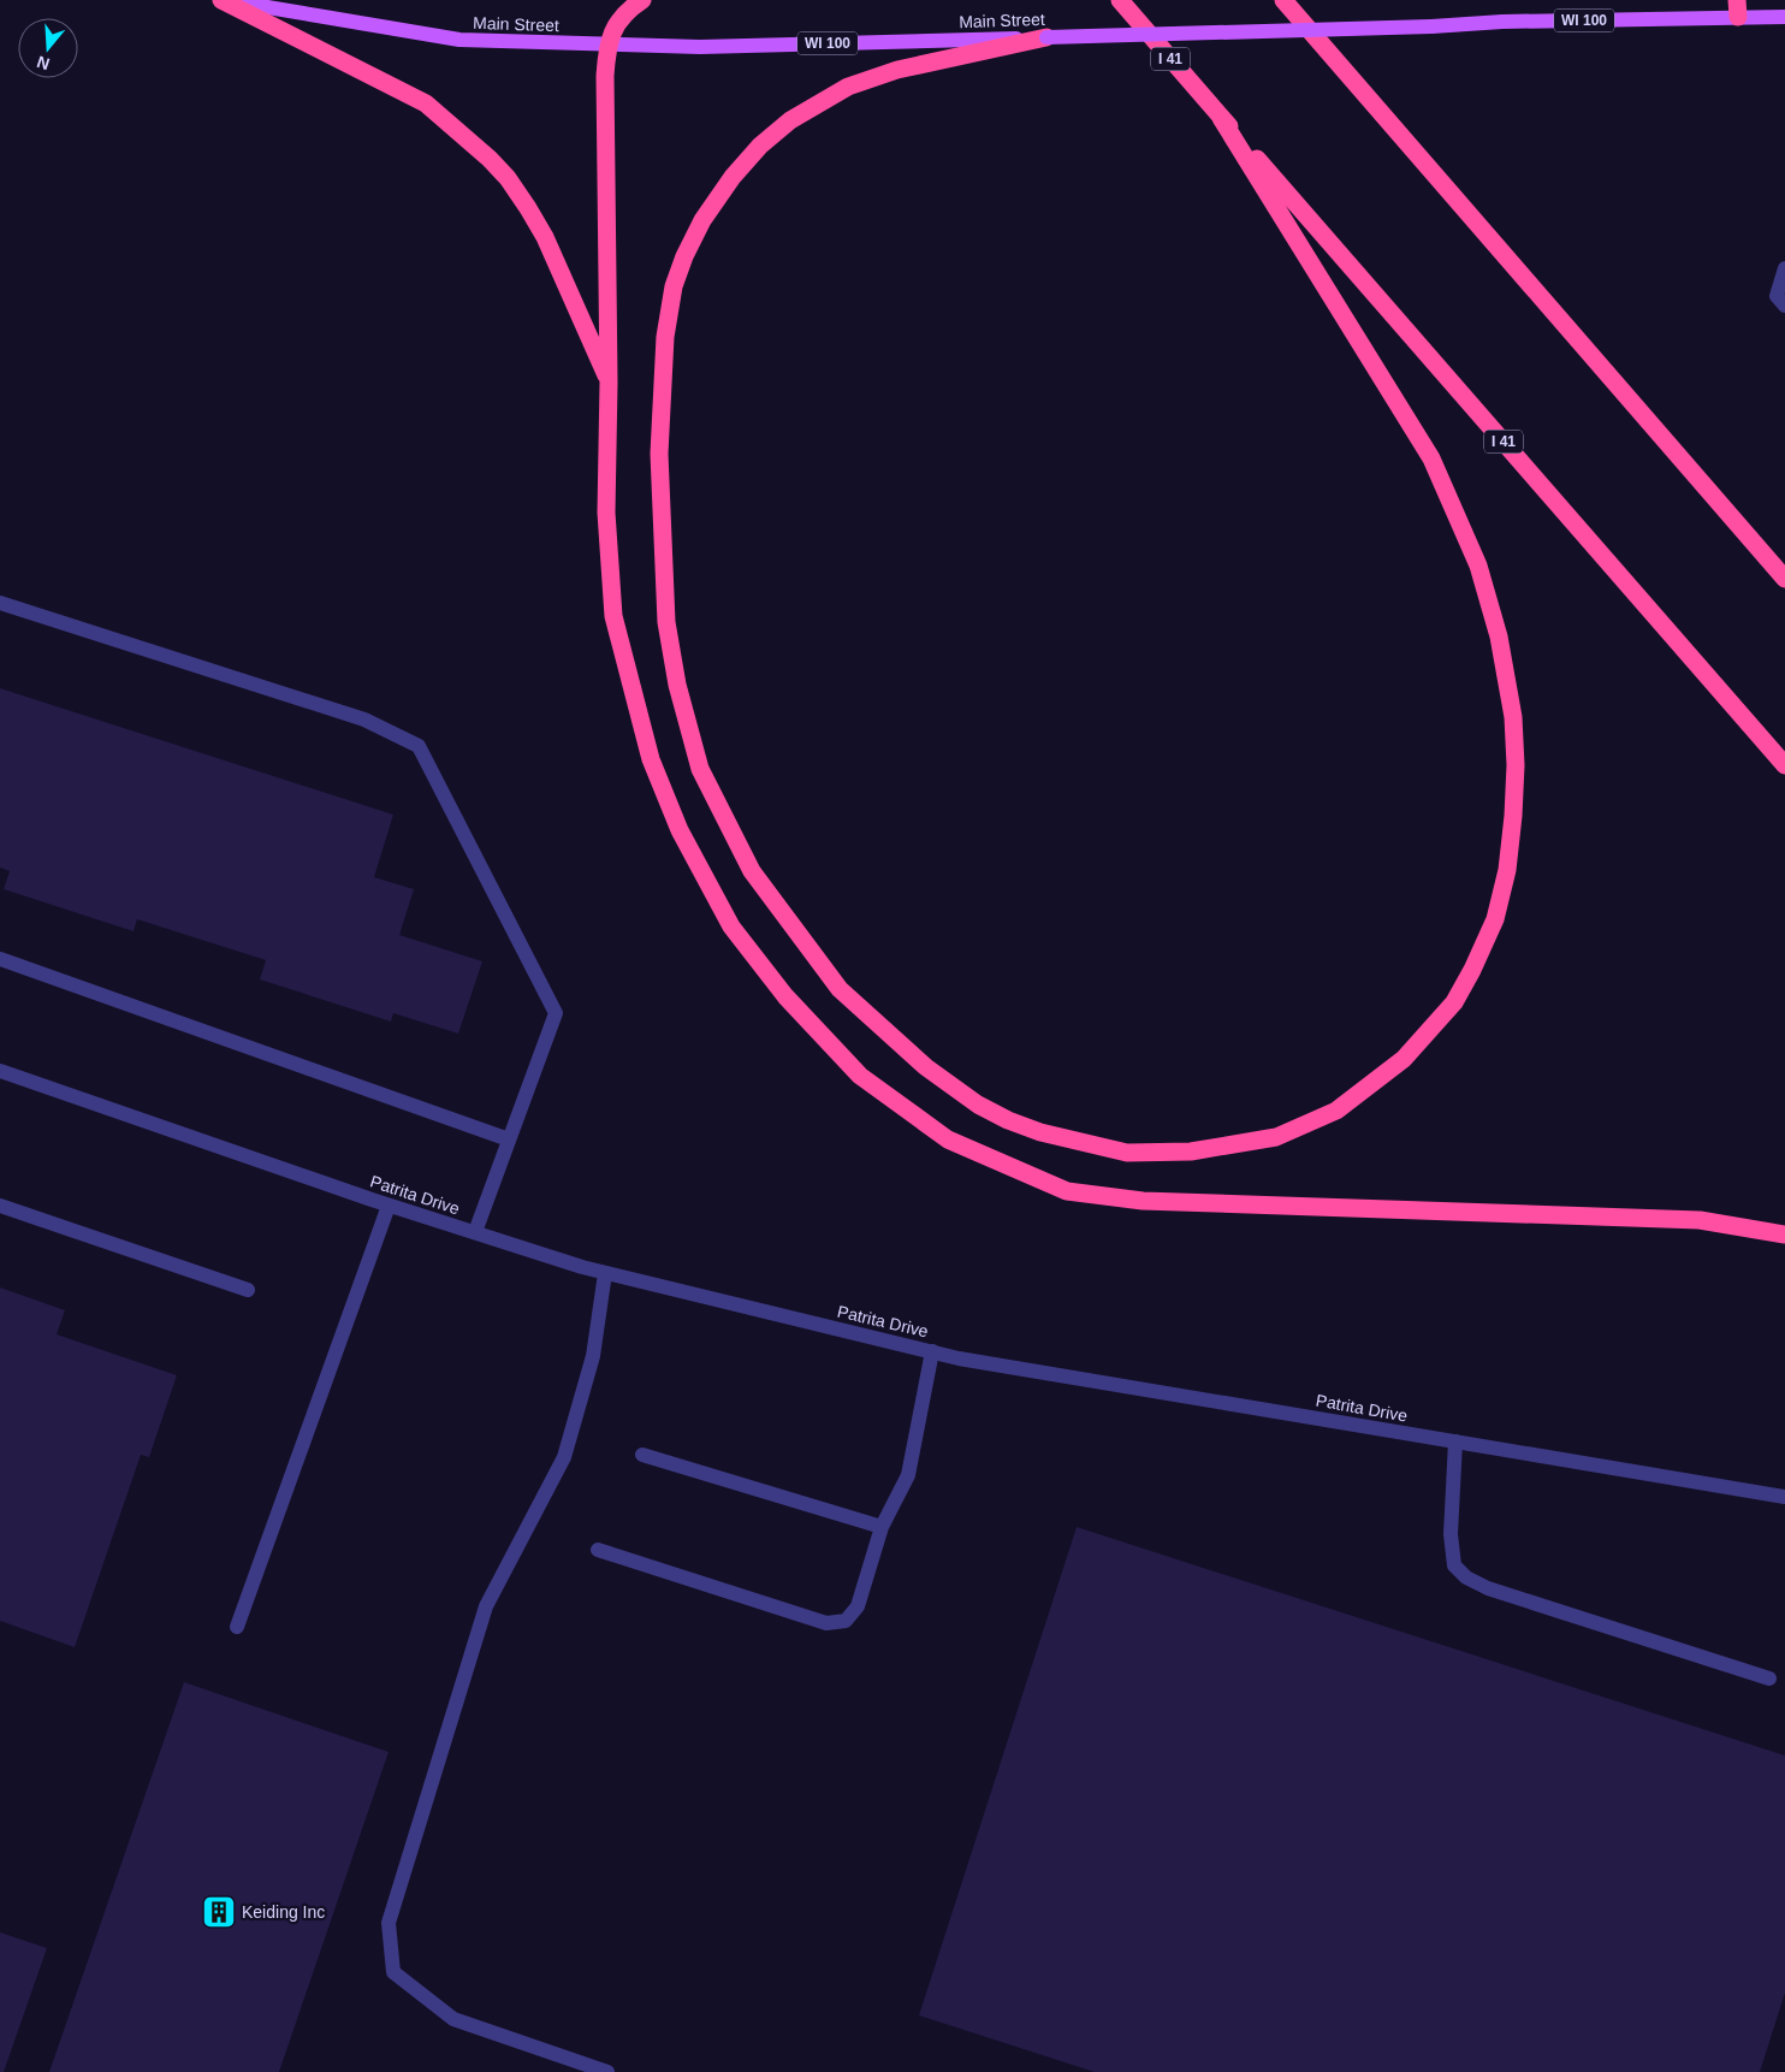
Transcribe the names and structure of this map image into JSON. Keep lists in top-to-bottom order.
{
  "streets": {
    "highway": ["I 41"],
    "main road": ["Main Street", "WI 100"],
    "street": ["Patrita Drive"]
  },
  "places": {
    "building": ["Keiding Inc"]
  },
  "north": "bottom"
}
